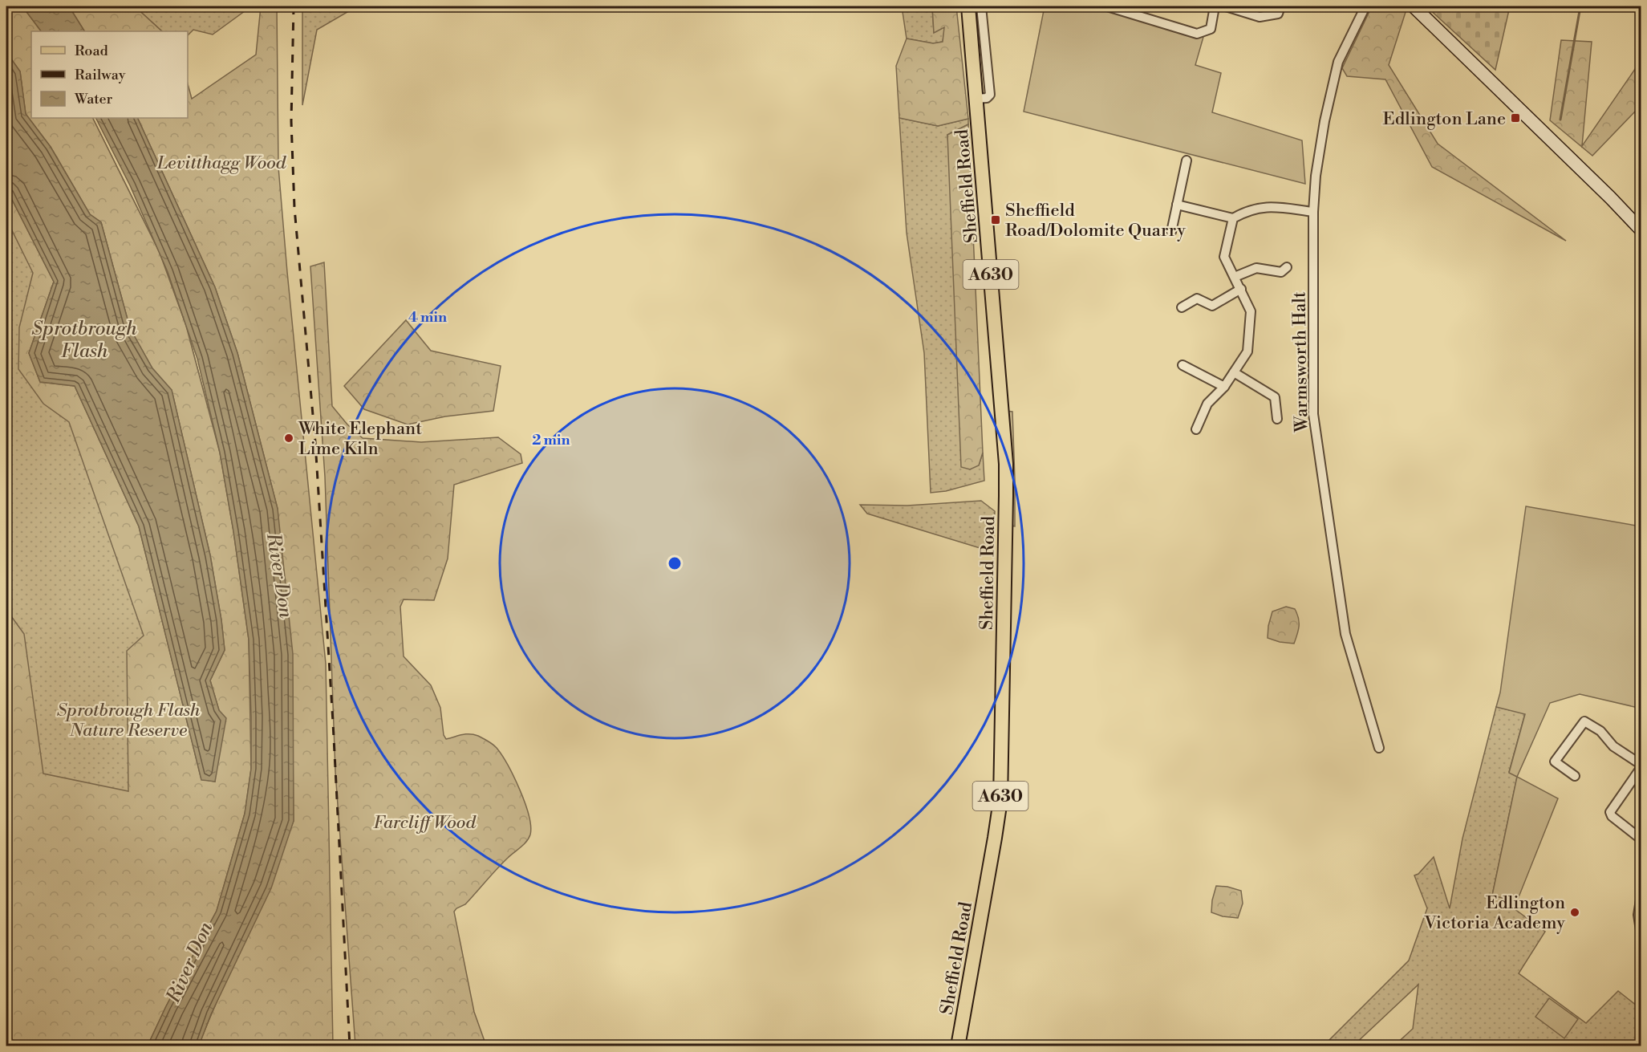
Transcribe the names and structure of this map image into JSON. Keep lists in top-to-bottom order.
{
  "streets": {
    "main road": ["Sheffield Road", "A630"],
    "street": ["Warmsworth Halt"]
  },
  "water": ["Sprotbrough Flash", "River Don"],
  "parks": ["Levitthagg Wood", "Sprotbrough Flash Nature Reserve", "Farcliff Wood"],
  "places": {
    "transit": ["Edlington Lane", "Sheffield Road/Dolomite Quarry"],
    "other": ["White Elephant Lime Kiln", "Edlington Victoria Academy"]
  },
  "legend": ["Road", "Railway", "Water"],
  "rings": ["4 min", "2 min"]
}
